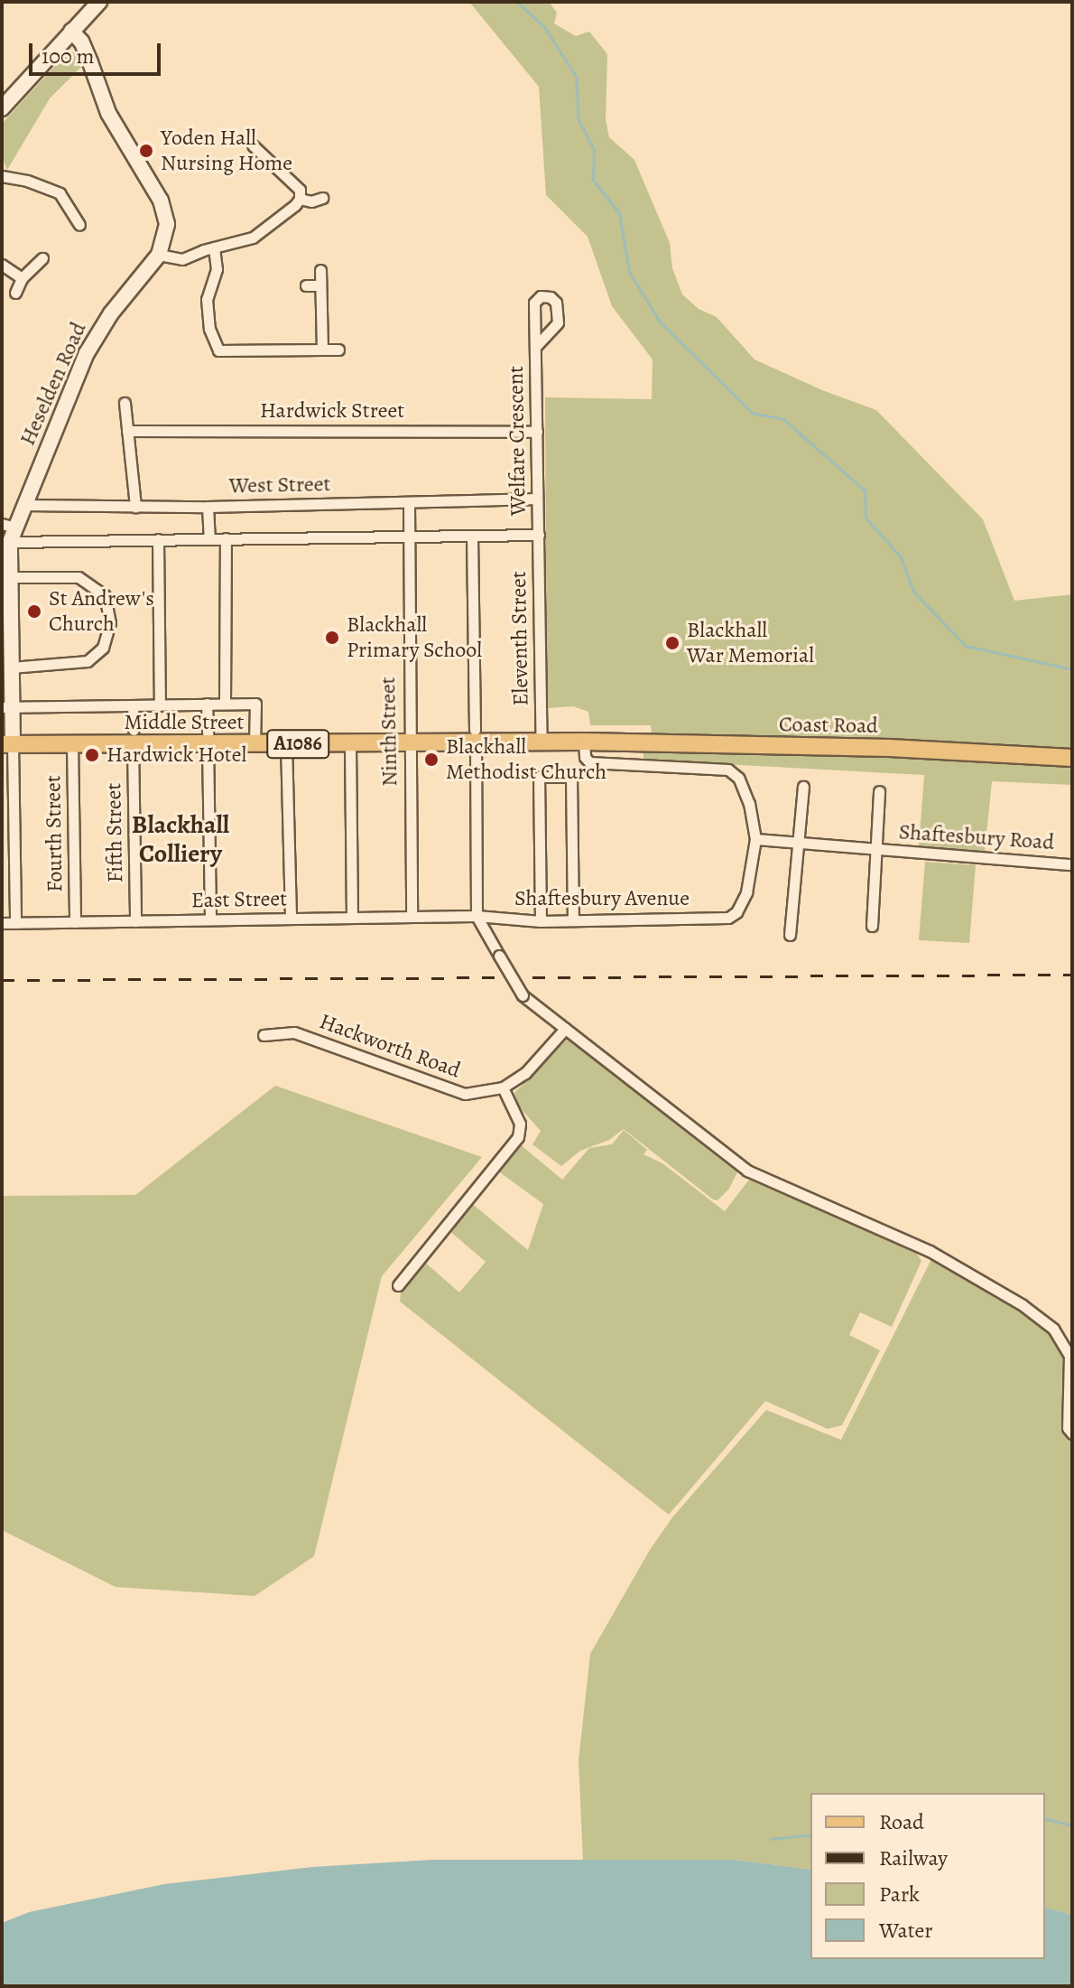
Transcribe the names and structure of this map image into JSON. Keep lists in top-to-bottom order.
{
  "streets": {
    "main road": ["Middle Street", "Coast Road", "A1086"],
    "street": [
      "Heselden Road",
      "Hardwick Street",
      "Welfare Crescent",
      "West Street",
      "Eleventh Street",
      "Ninth Street",
      "Fifth Street",
      "Fourth Street",
      "Shaftesbury Road",
      "Shaftesbury Avenue",
      "East Street",
      "Hackworth Road"
    ]
  },
  "crossings": [
    ["Heselden Road", "West Street"],
    ["Heselden Road", "Middle Street"],
    ["Hardwick Street", "Welfare Crescent"],
    ["Welfare Crescent", "West Street"],
    ["Welfare Crescent", "Eleventh Street"],
    ["West Street", "Ninth Street"],
    ["Eleventh Street", "Middle Street"],
    ["Middle Street", "Coast Road"],
    ["Middle Street", "Ninth Street"],
    ["Middle Street", "Fifth Street"],
    ["Middle Street", "Fourth Street"],
    ["Ninth Street", "East Street"],
    ["Fifth Street", "East Street"],
    ["Fourth Street", "East Street"],
    ["Shaftesbury Road", "Shaftesbury Avenue"],
    ["Shaftesbury Avenue", "East Street"]
  ],
  "districts": ["Blackhall Colliery"],
  "places": [
    "Yoden Hall Nursing Home",
    "St Andrew's Church",
    "Blackhall Primary School",
    "Blackhall War Memorial",
    "Hardwick Hotel",
    "Blackhall Methodist Church"
  ],
  "legend": [
    "Road",
    "Railway",
    "Park",
    "Water"
  ],
  "scale_bar": "100 m"
}
